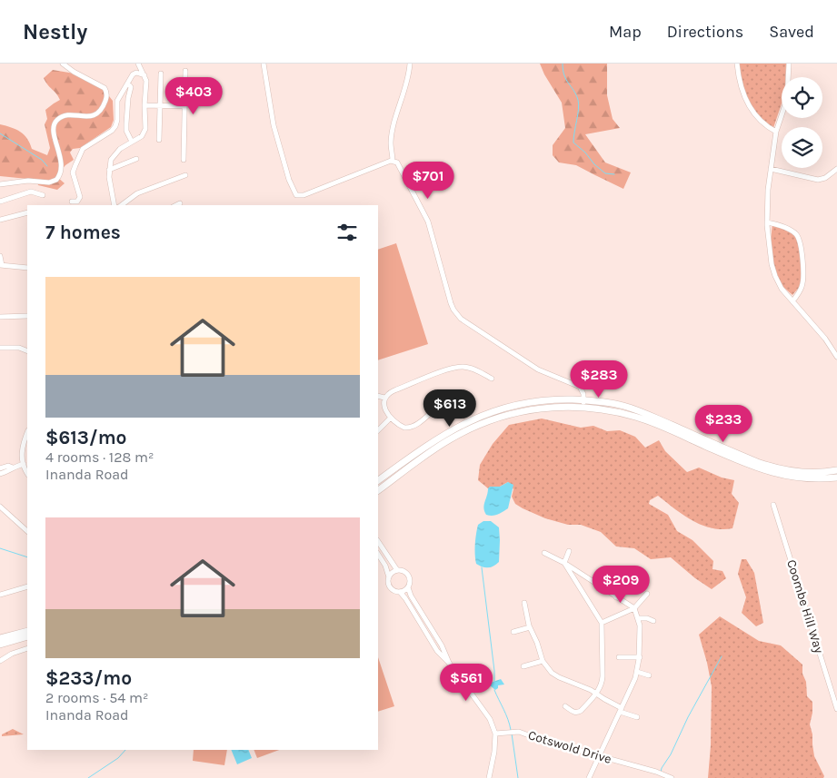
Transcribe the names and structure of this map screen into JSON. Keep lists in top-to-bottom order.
{
  "streets": {
    "street": ["Coombe Hill Way", "Cotswold Drive"]
  },
  "page": {
    "header": "Nestly",
    "nav": ["Map", "Directions", "Saved"],
    "price": [
      "$403",
      "$701",
      "$283",
      "$613",
      "$233",
      "$209",
      "$561"
    ],
    "heading": "7 homes",
    "list": [
      {
        "name": "$613/mo",
        "note": "4 rooms · 128 m² · Inanda Road"
      },
      {
        "name": "$233/mo",
        "note": "2 rooms · 54 m² · Inanda Road"
      }
    ]
  }
}
